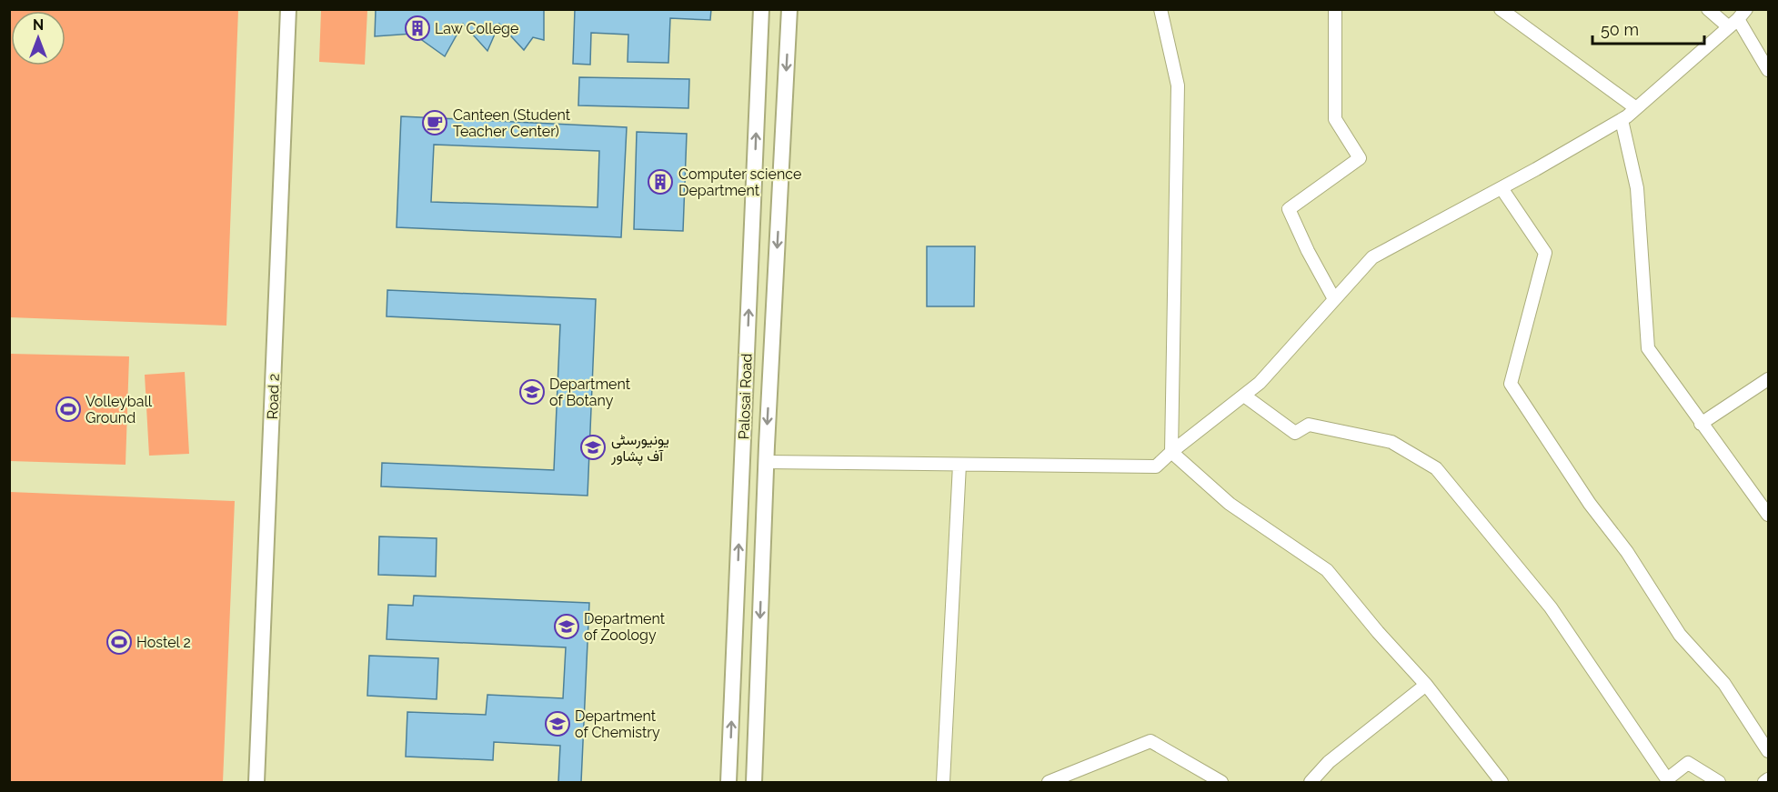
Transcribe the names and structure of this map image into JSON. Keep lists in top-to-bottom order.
{
  "streets": {
    "street": ["Road 2", "Palosai Road"]
  },
  "places": {
    "building": ["Law College", "Computer science Department"],
    "cafe": ["Canteen (Student Teacher Center)"],
    "school or university": [
      "Department of Botany",
      "یونیورسٹی آف پشاور",
      "Department of Zoology",
      "Department of Chemistry"
    ],
    "sports": ["Volleyball Ground", "Hostel 2"]
  },
  "scale_bar": "50 m",
  "north": "top"
}
